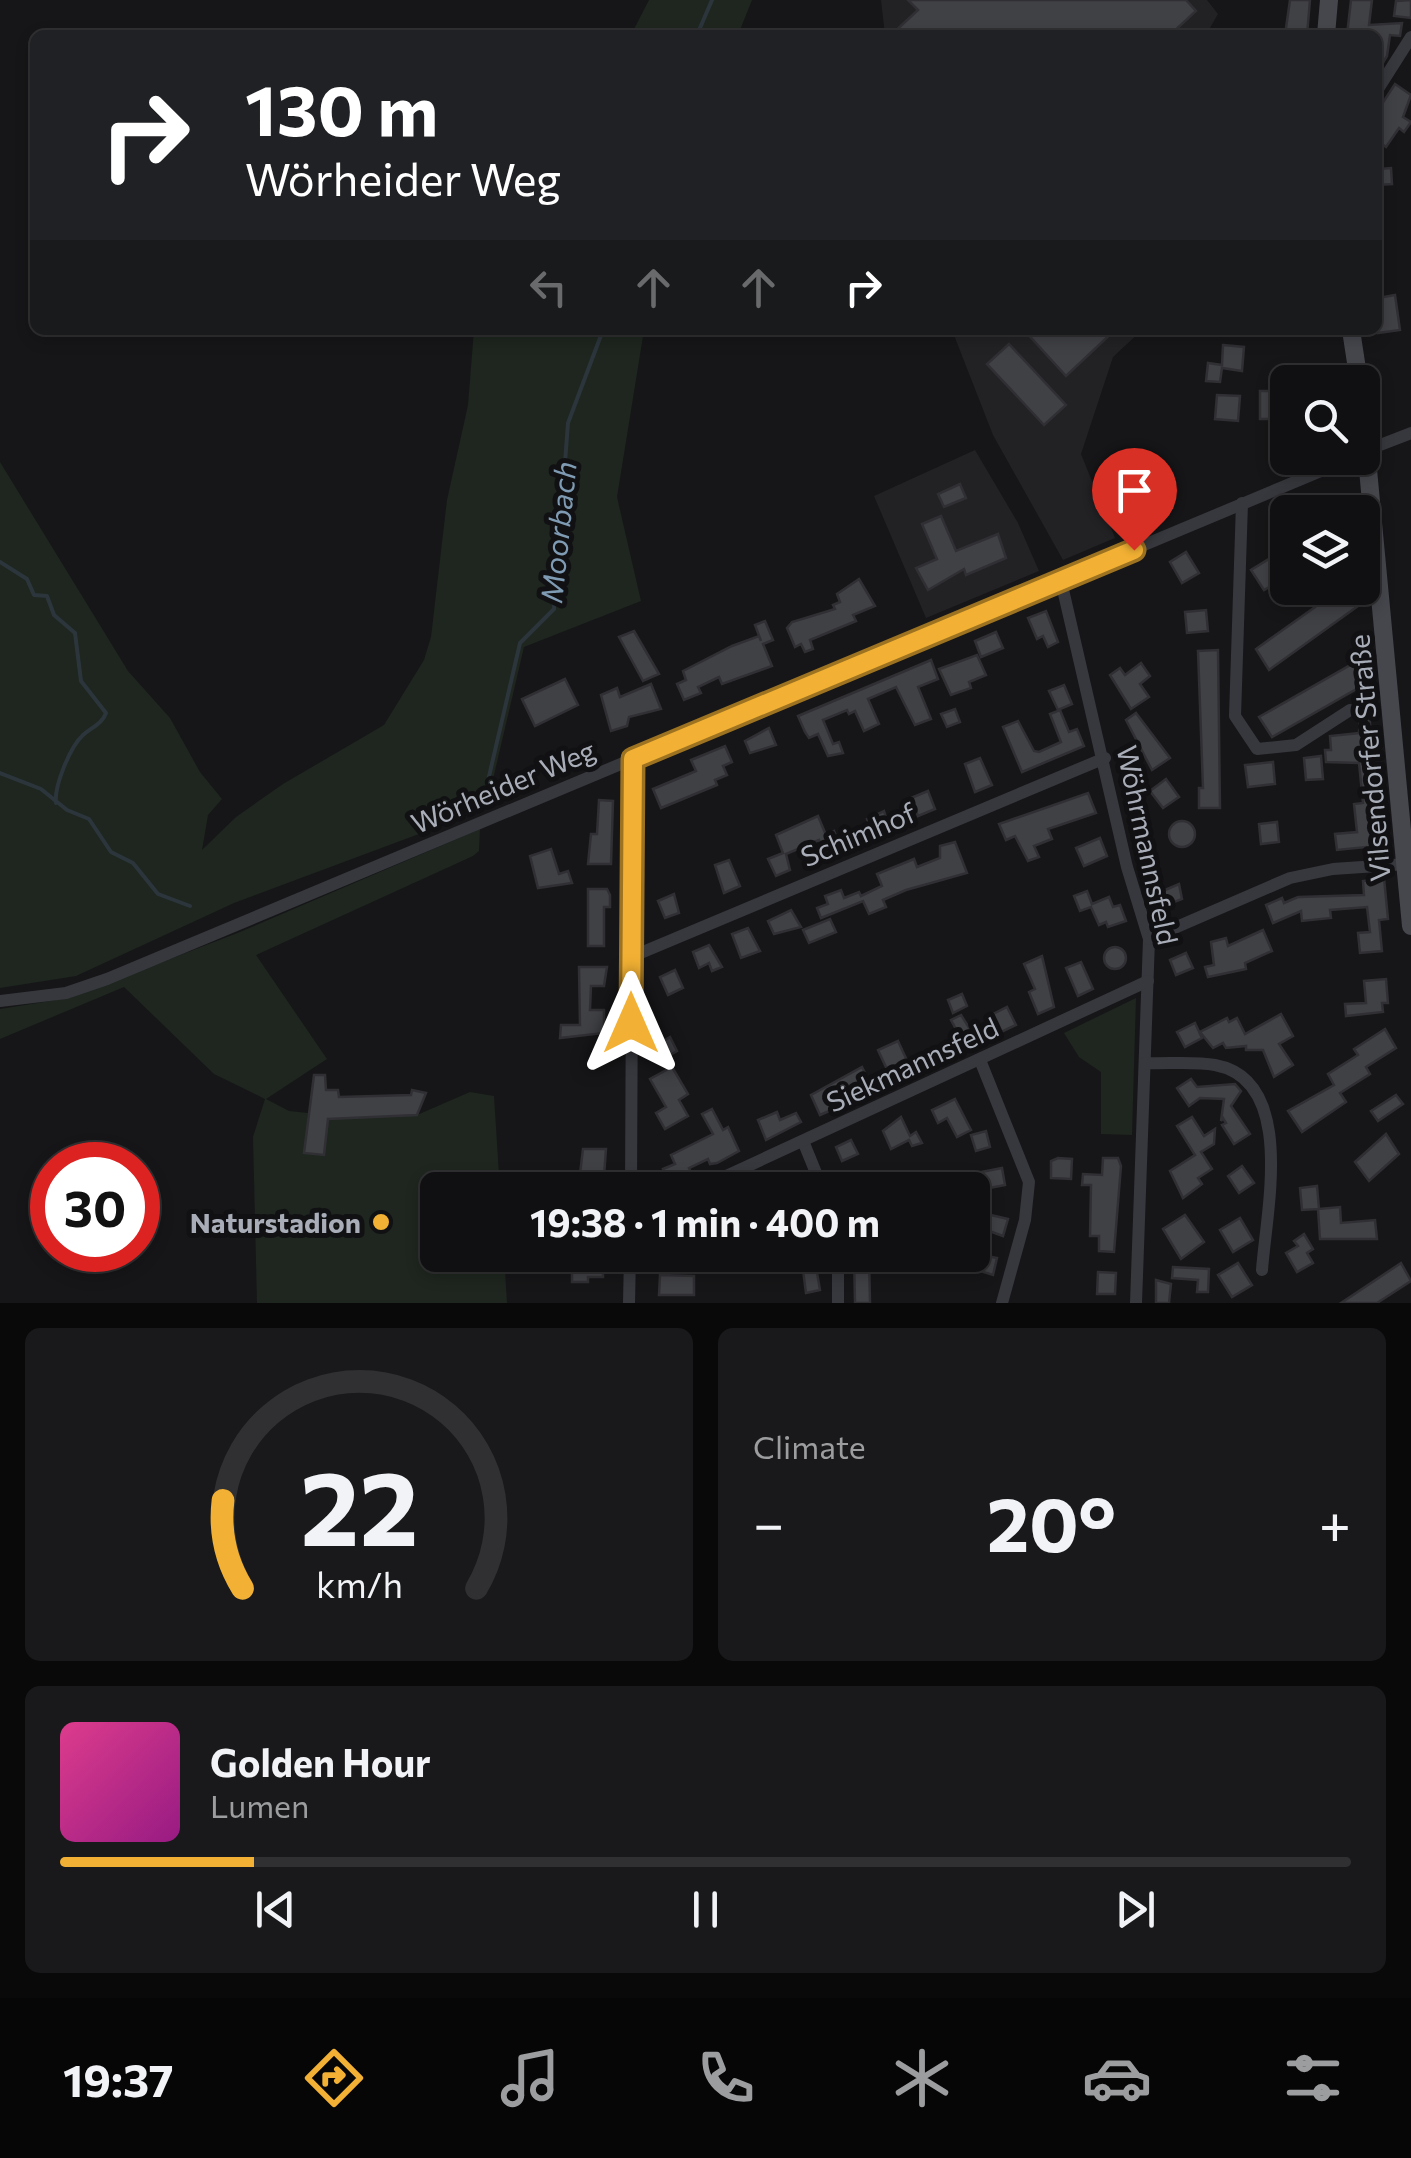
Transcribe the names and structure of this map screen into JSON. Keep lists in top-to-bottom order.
{
  "streets": {
    "main road": ["Vilsendorfer Straße"],
    "street": [
      "Wörheider Weg",
      "Schimhof",
      "Wöhrmannsfeld",
      "Siekmannsfeld"
    ]
  },
  "crossings": [
    ["Wörheider Weg", "Wöhrmannsfeld"],
    ["Schimhof", "Wöhrmannsfeld"],
    ["Wöhrmannsfeld", "Siekmannsfeld"]
  ],
  "water": ["Moorbach"],
  "places": ["Naturstadion"],
  "page": {
    "turn": ["130 m", "Wörheider Weg"],
    "limit": "30",
    "trip": "19:38 · 1 min · 400 m",
    "tile": "Climate",
    "heat": ["−", "20°", "+"],
    "song": ["Golden Hour", "Lumen"],
    "tabs": "19:37",
    "gauge": ["22", "km/h"]
  }
}
